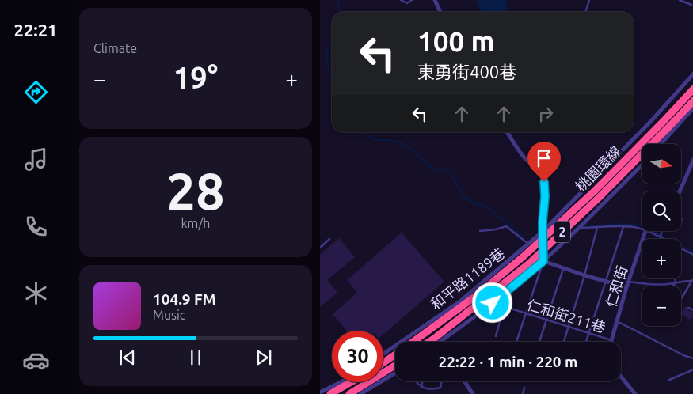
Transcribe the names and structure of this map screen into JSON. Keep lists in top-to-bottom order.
{
  "streets": {
    "highway": ["桃園環線", "2"],
    "street": ["和平路1189巷", "仁和街"],
    "lane": ["仁和街211巷"]
  },
  "crossings": [
    ["仁和街", "仁和街211巷"]
  ],
  "north": "right",
  "page": {
    "tabs": "22:21",
    "tile": [
      "Climate",
      ["28", "km/h"]
    ],
    "turn": ["100 m", "東勇街400巷"],
    "heat": ["−", "19°", "+"],
    "map_buttons": ["+", "−"],
    "song": ["104.9 FM", "Music"],
    "limit": "30",
    "trip": "22:22 · 1 min · 220 m"
  }
}
